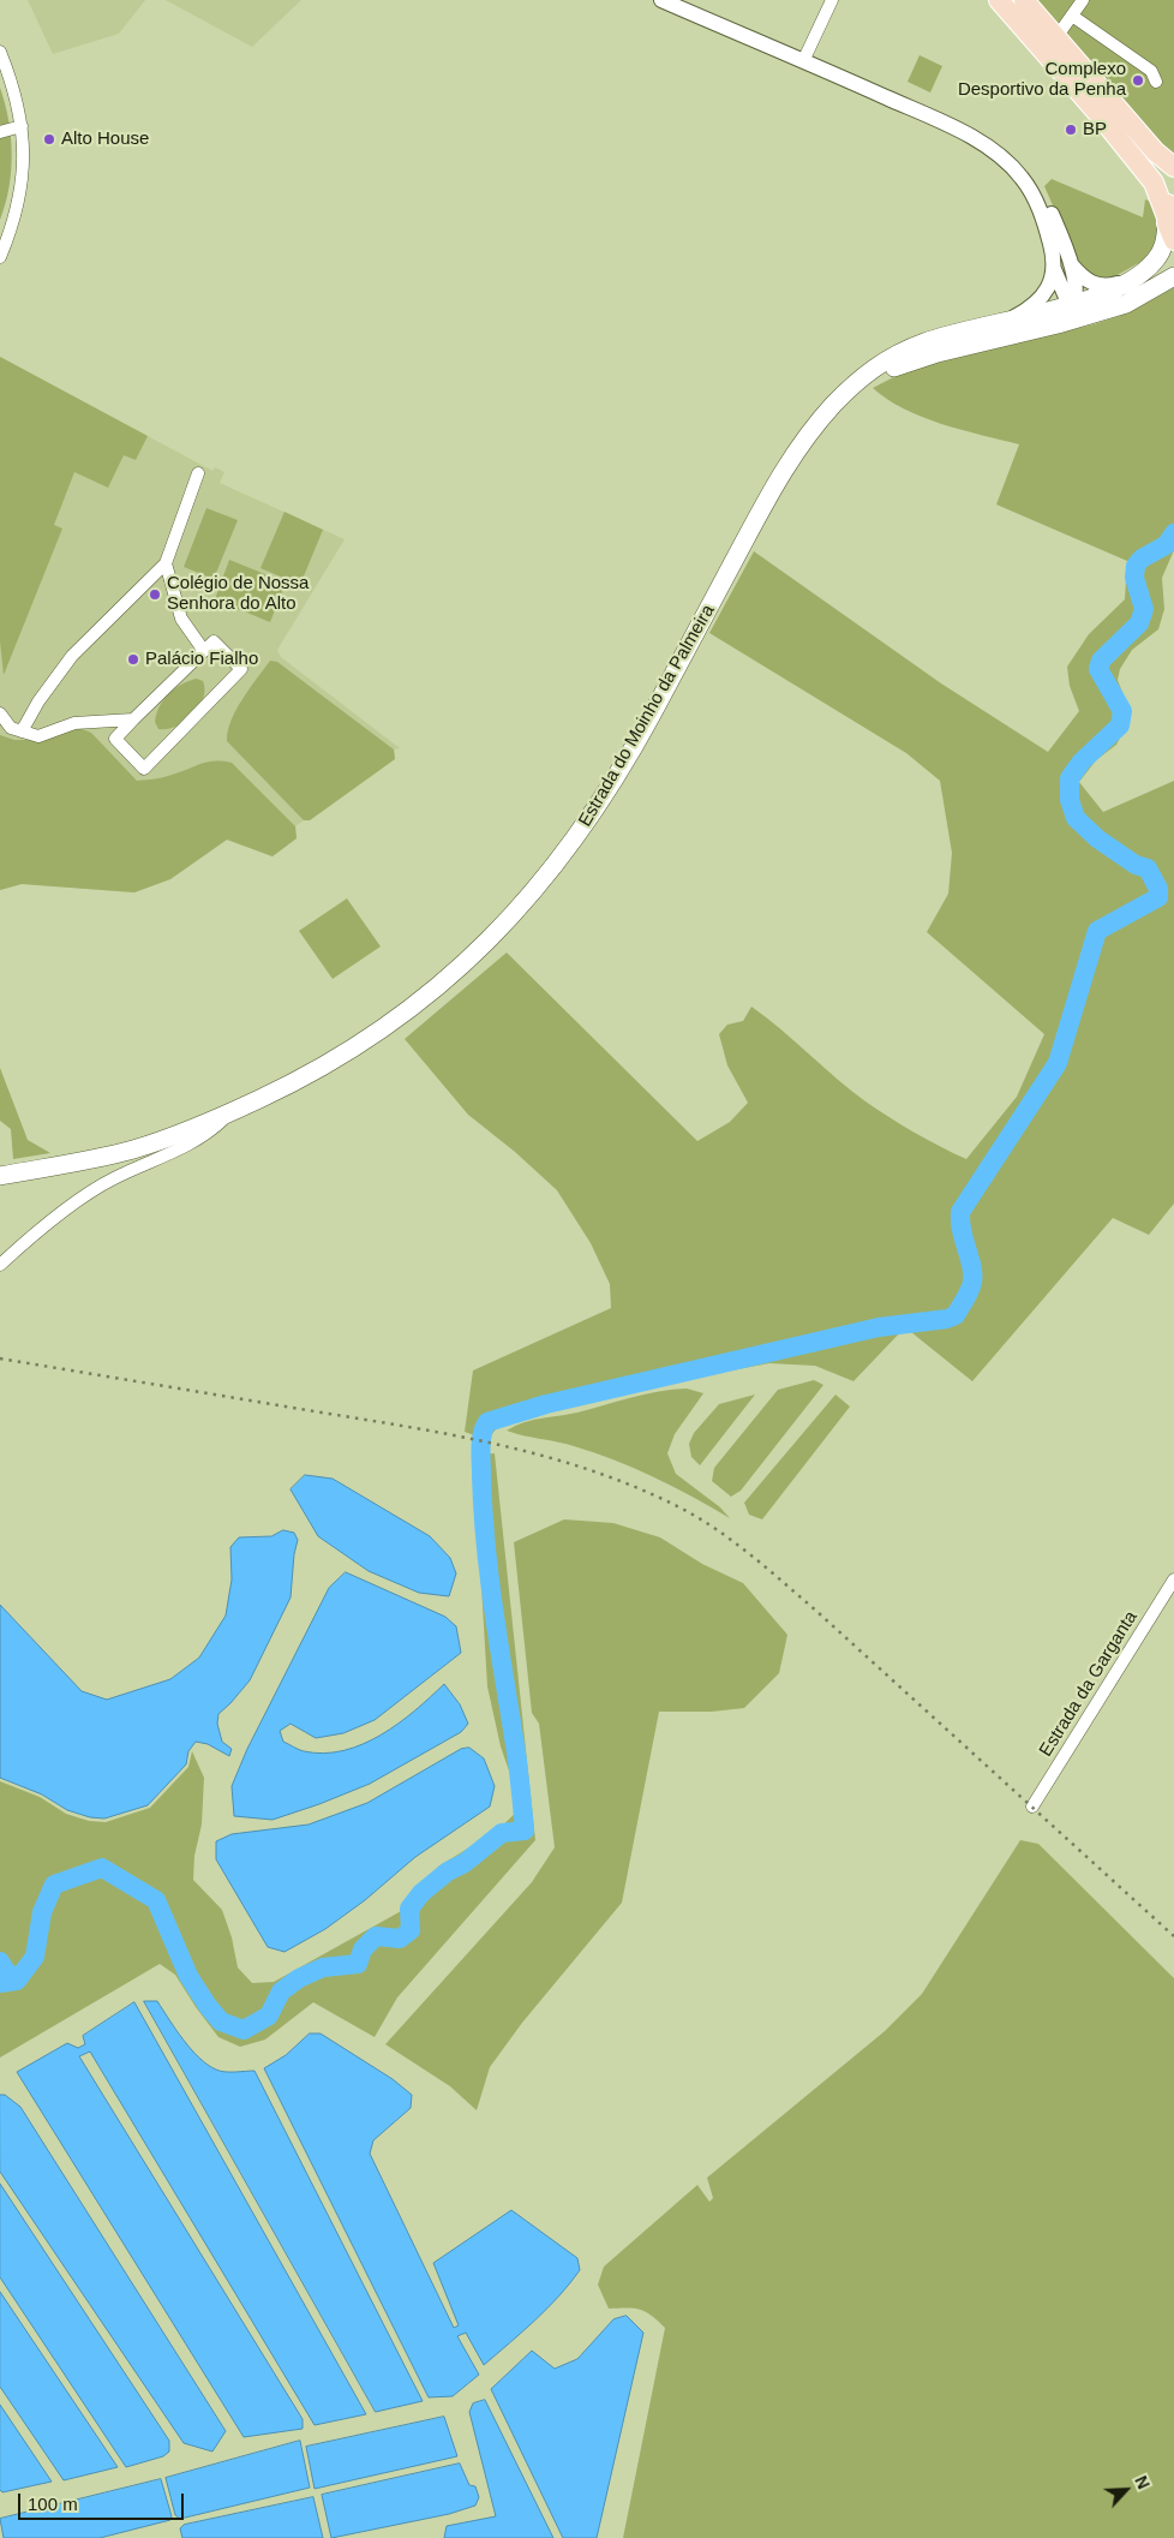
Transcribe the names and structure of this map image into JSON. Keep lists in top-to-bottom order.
{
  "streets": {
    "main road": ["Estrada do Moinho da Palmeira"],
    "street": ["Estrada da Garganta"]
  },
  "places": [
    "Complexo Desportivo da Penha",
    "BP",
    "Alto House",
    "Colégio de Nossa Senhora do Alto",
    "Palácio Fialho"
  ],
  "scale_bar": "100 m",
  "north": "top right"
}
